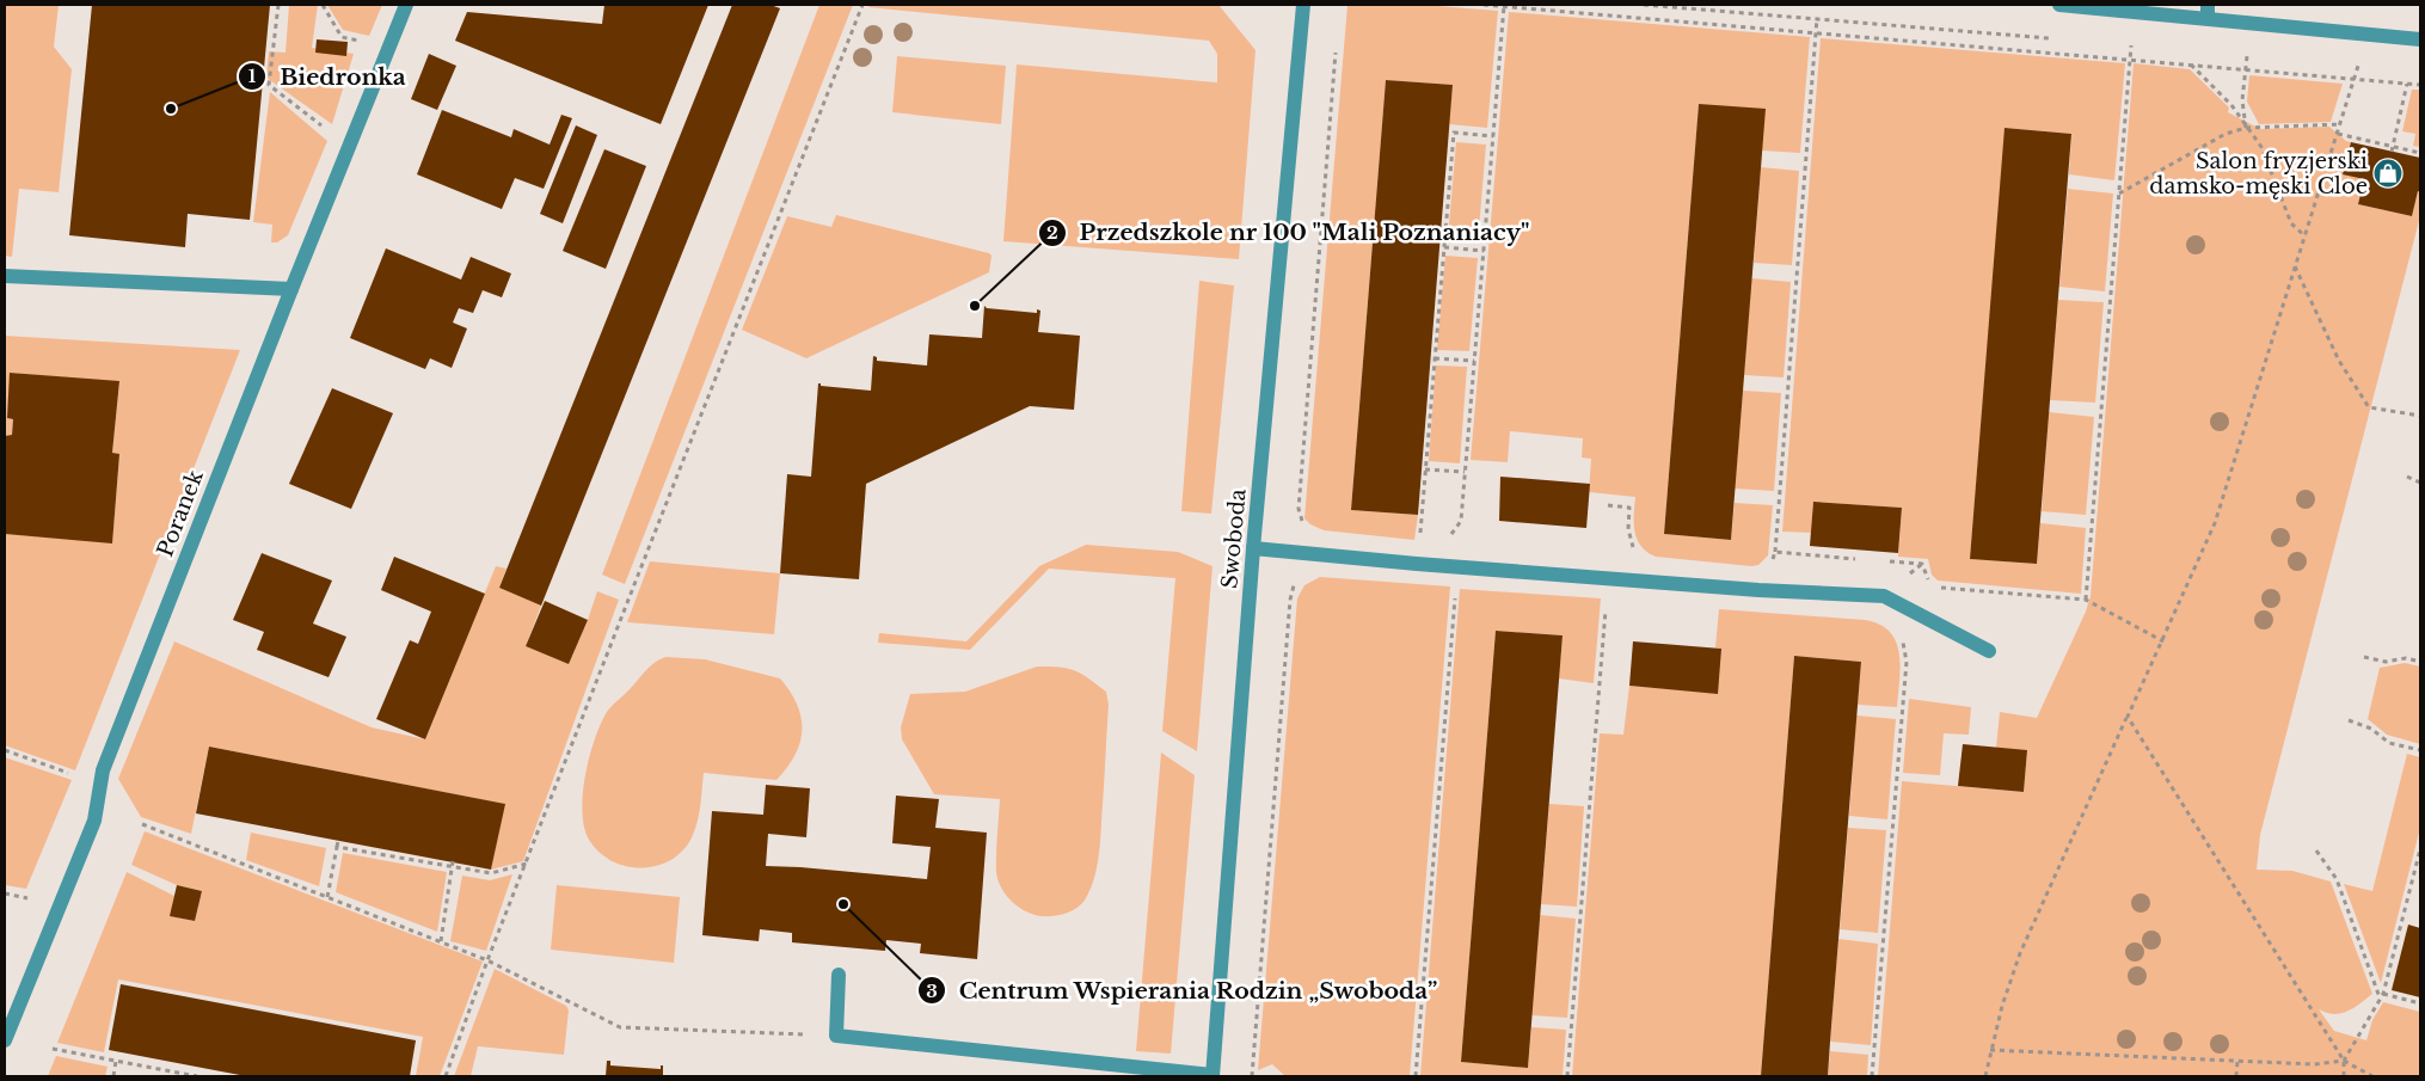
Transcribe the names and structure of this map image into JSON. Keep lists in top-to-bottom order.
{
  "streets": {
    "street": ["Poranek", "Swoboda"]
  },
  "places": {
    "other": ["Biedronka", "Przedszkole nr 100 \"Mali Poznaniacy\"", "Centrum Wspierania Rodzin „Swoboda”"],
    "shop": ["Salon fryzjerski damsko-męski Cloe"]
  }
}
